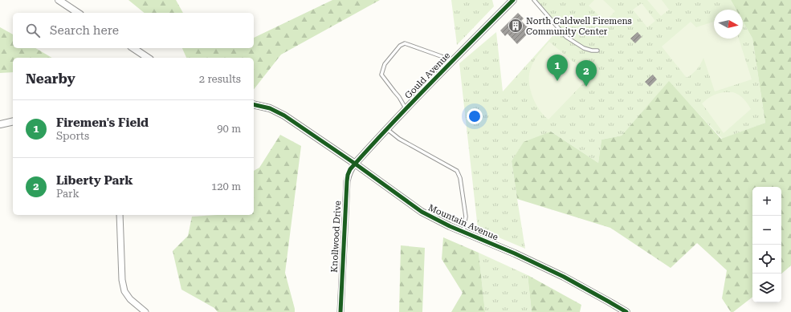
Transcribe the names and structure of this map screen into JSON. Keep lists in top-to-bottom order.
{
  "streets": {
    "street": ["Gould Avenue", "Mountain Avenue", "Knollwood Drive"]
  },
  "crossings": [
    ["Gould Avenue", "Mountain Avenue"],
    ["Gould Avenue", "Knollwood Drive"],
    ["Mountain Avenue", "Knollwood Drive"]
  ],
  "places": {
    "building": ["North Caldwell Firemens Community Center"]
  },
  "north": "right",
  "page": {
    "search": "Search here",
    "pins": ["1", "2"],
    "heading": ["Nearby", "2 results"],
    "list": [
      {
        "mark": "1",
        "name": "Firemen's Field",
        "note": "Sports",
        "value": "90 m"
      },
      {
        "mark": "2",
        "name": "Liberty Park",
        "note": "Park",
        "value": "120 m"
      }
    ],
    "map_buttons": ["+", "−"]
  }
}
